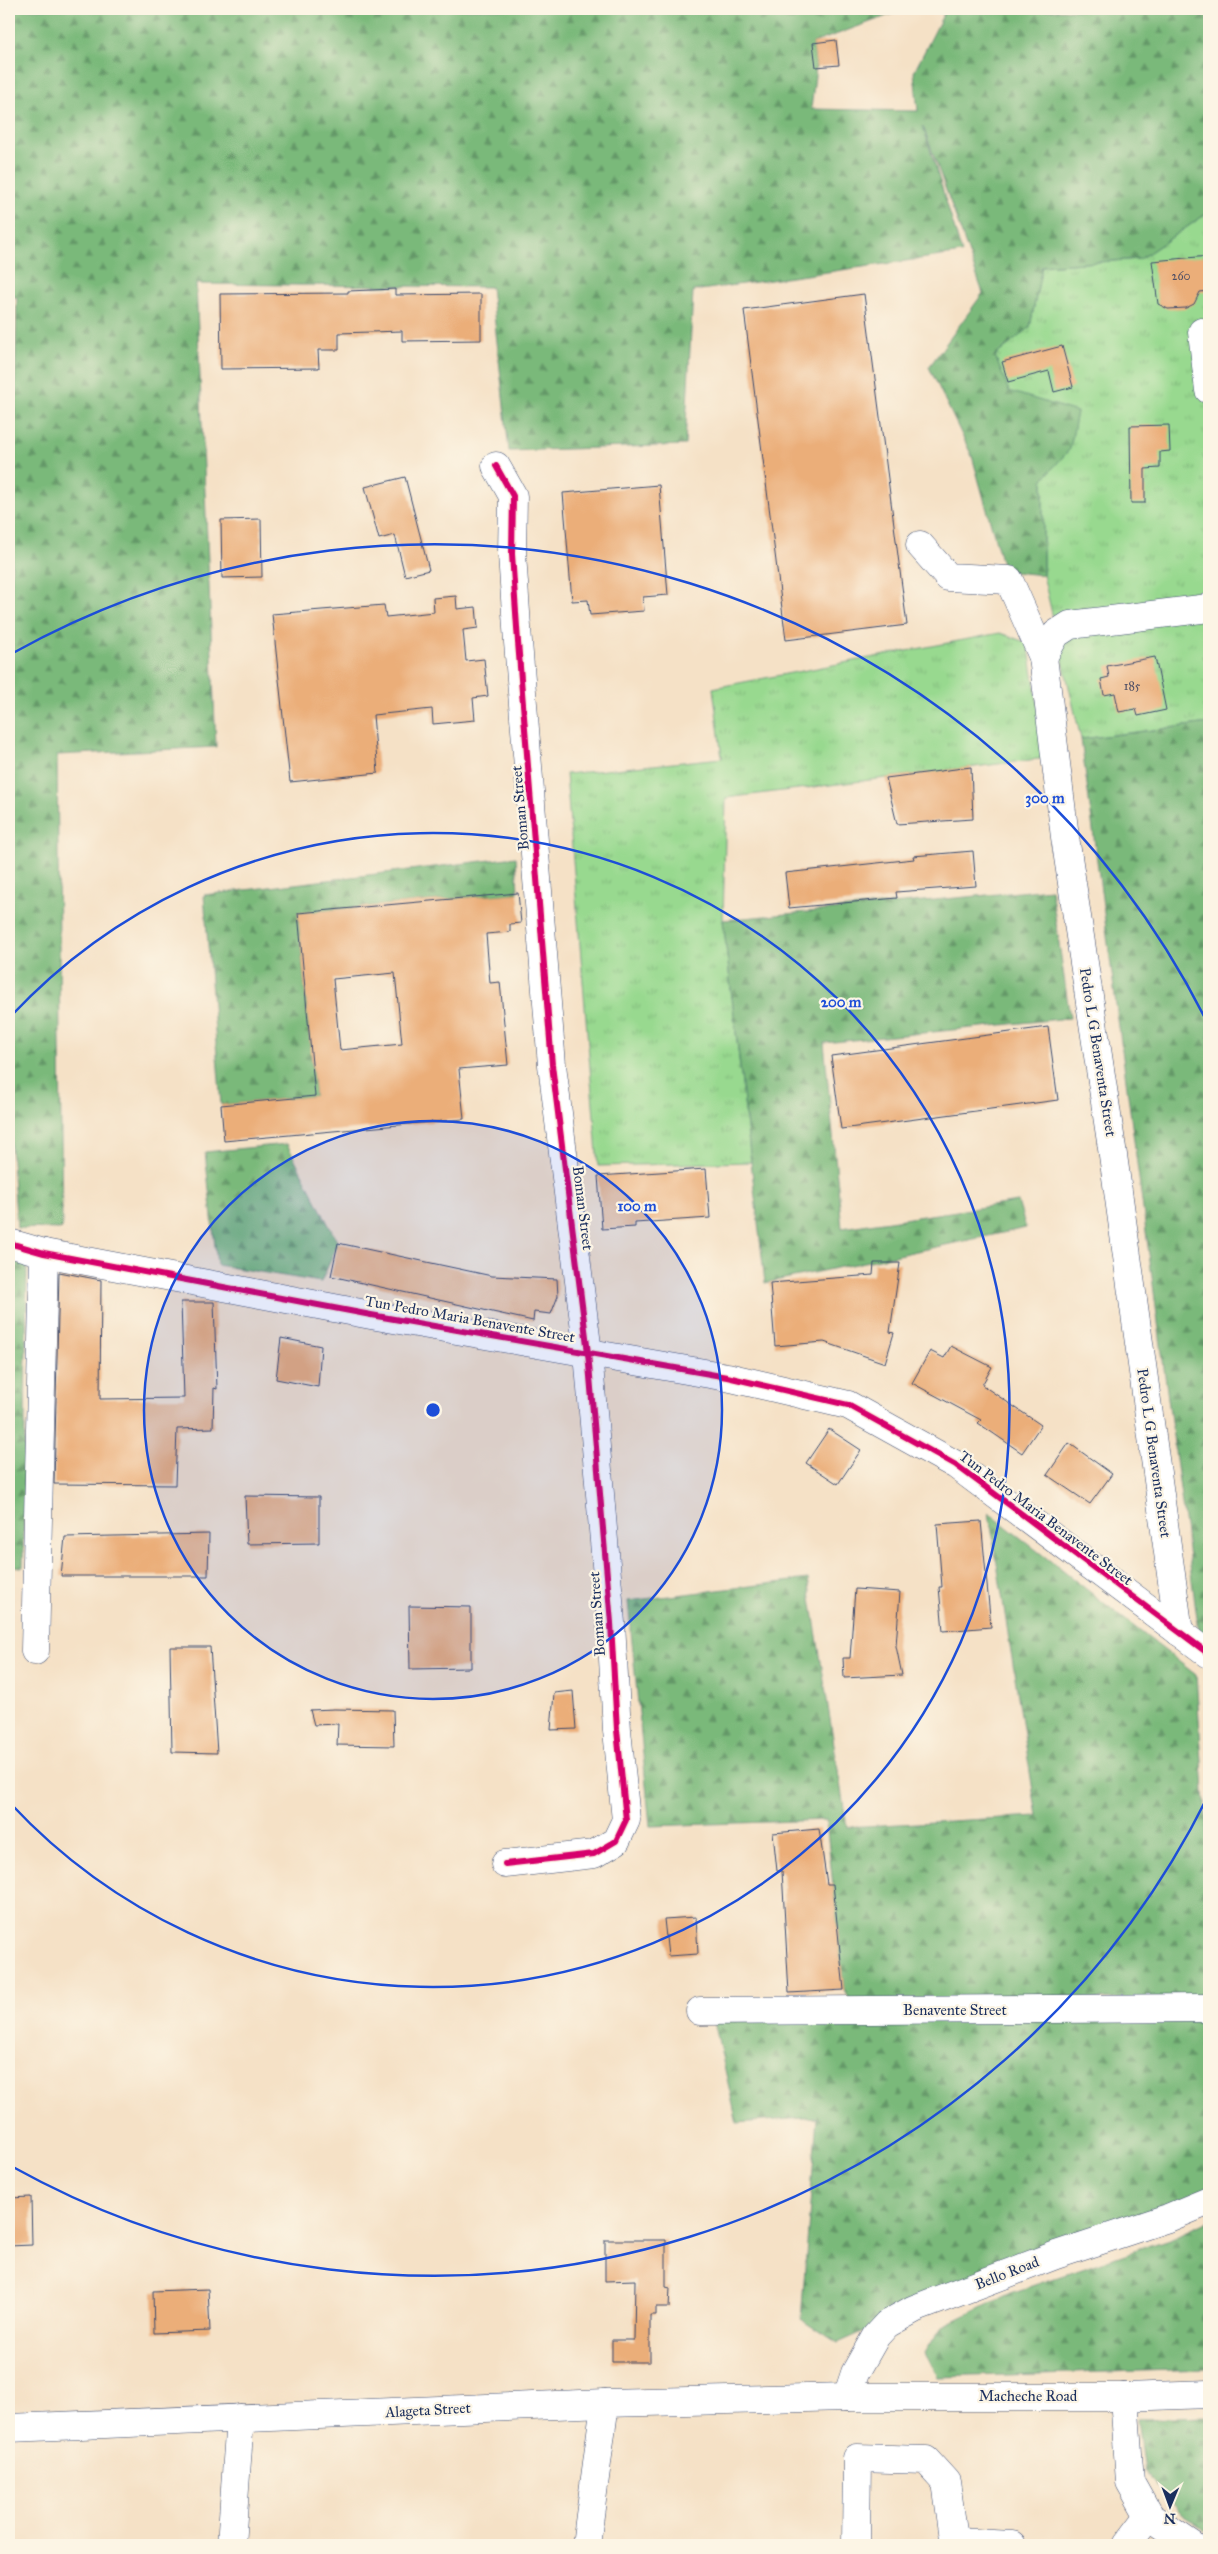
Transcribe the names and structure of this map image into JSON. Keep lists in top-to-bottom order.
{
  "streets": {
    "street": [
      "Boman Street",
      "Pedro L G Benaventa Street",
      "Tun Pedro Maria Benavente Street",
      "Benavente Street",
      "Bello Road",
      "Macheche Road",
      "Alageta Street"
    ]
  },
  "crossings": [
    ["Boman Street", "Tun Pedro Maria Benavente Street"],
    ["Pedro L G Benaventa Street", "Tun Pedro Maria Benavente Street"],
    ["Bello Road", "Macheche Road"],
    ["Bello Road", "Alageta Street"],
    ["Macheche Road", "Alageta Street"]
  ],
  "house_numbers": ["260", "185"],
  "north": "bottom",
  "rings": ["300 m", "200 m", "100 m"]
}
